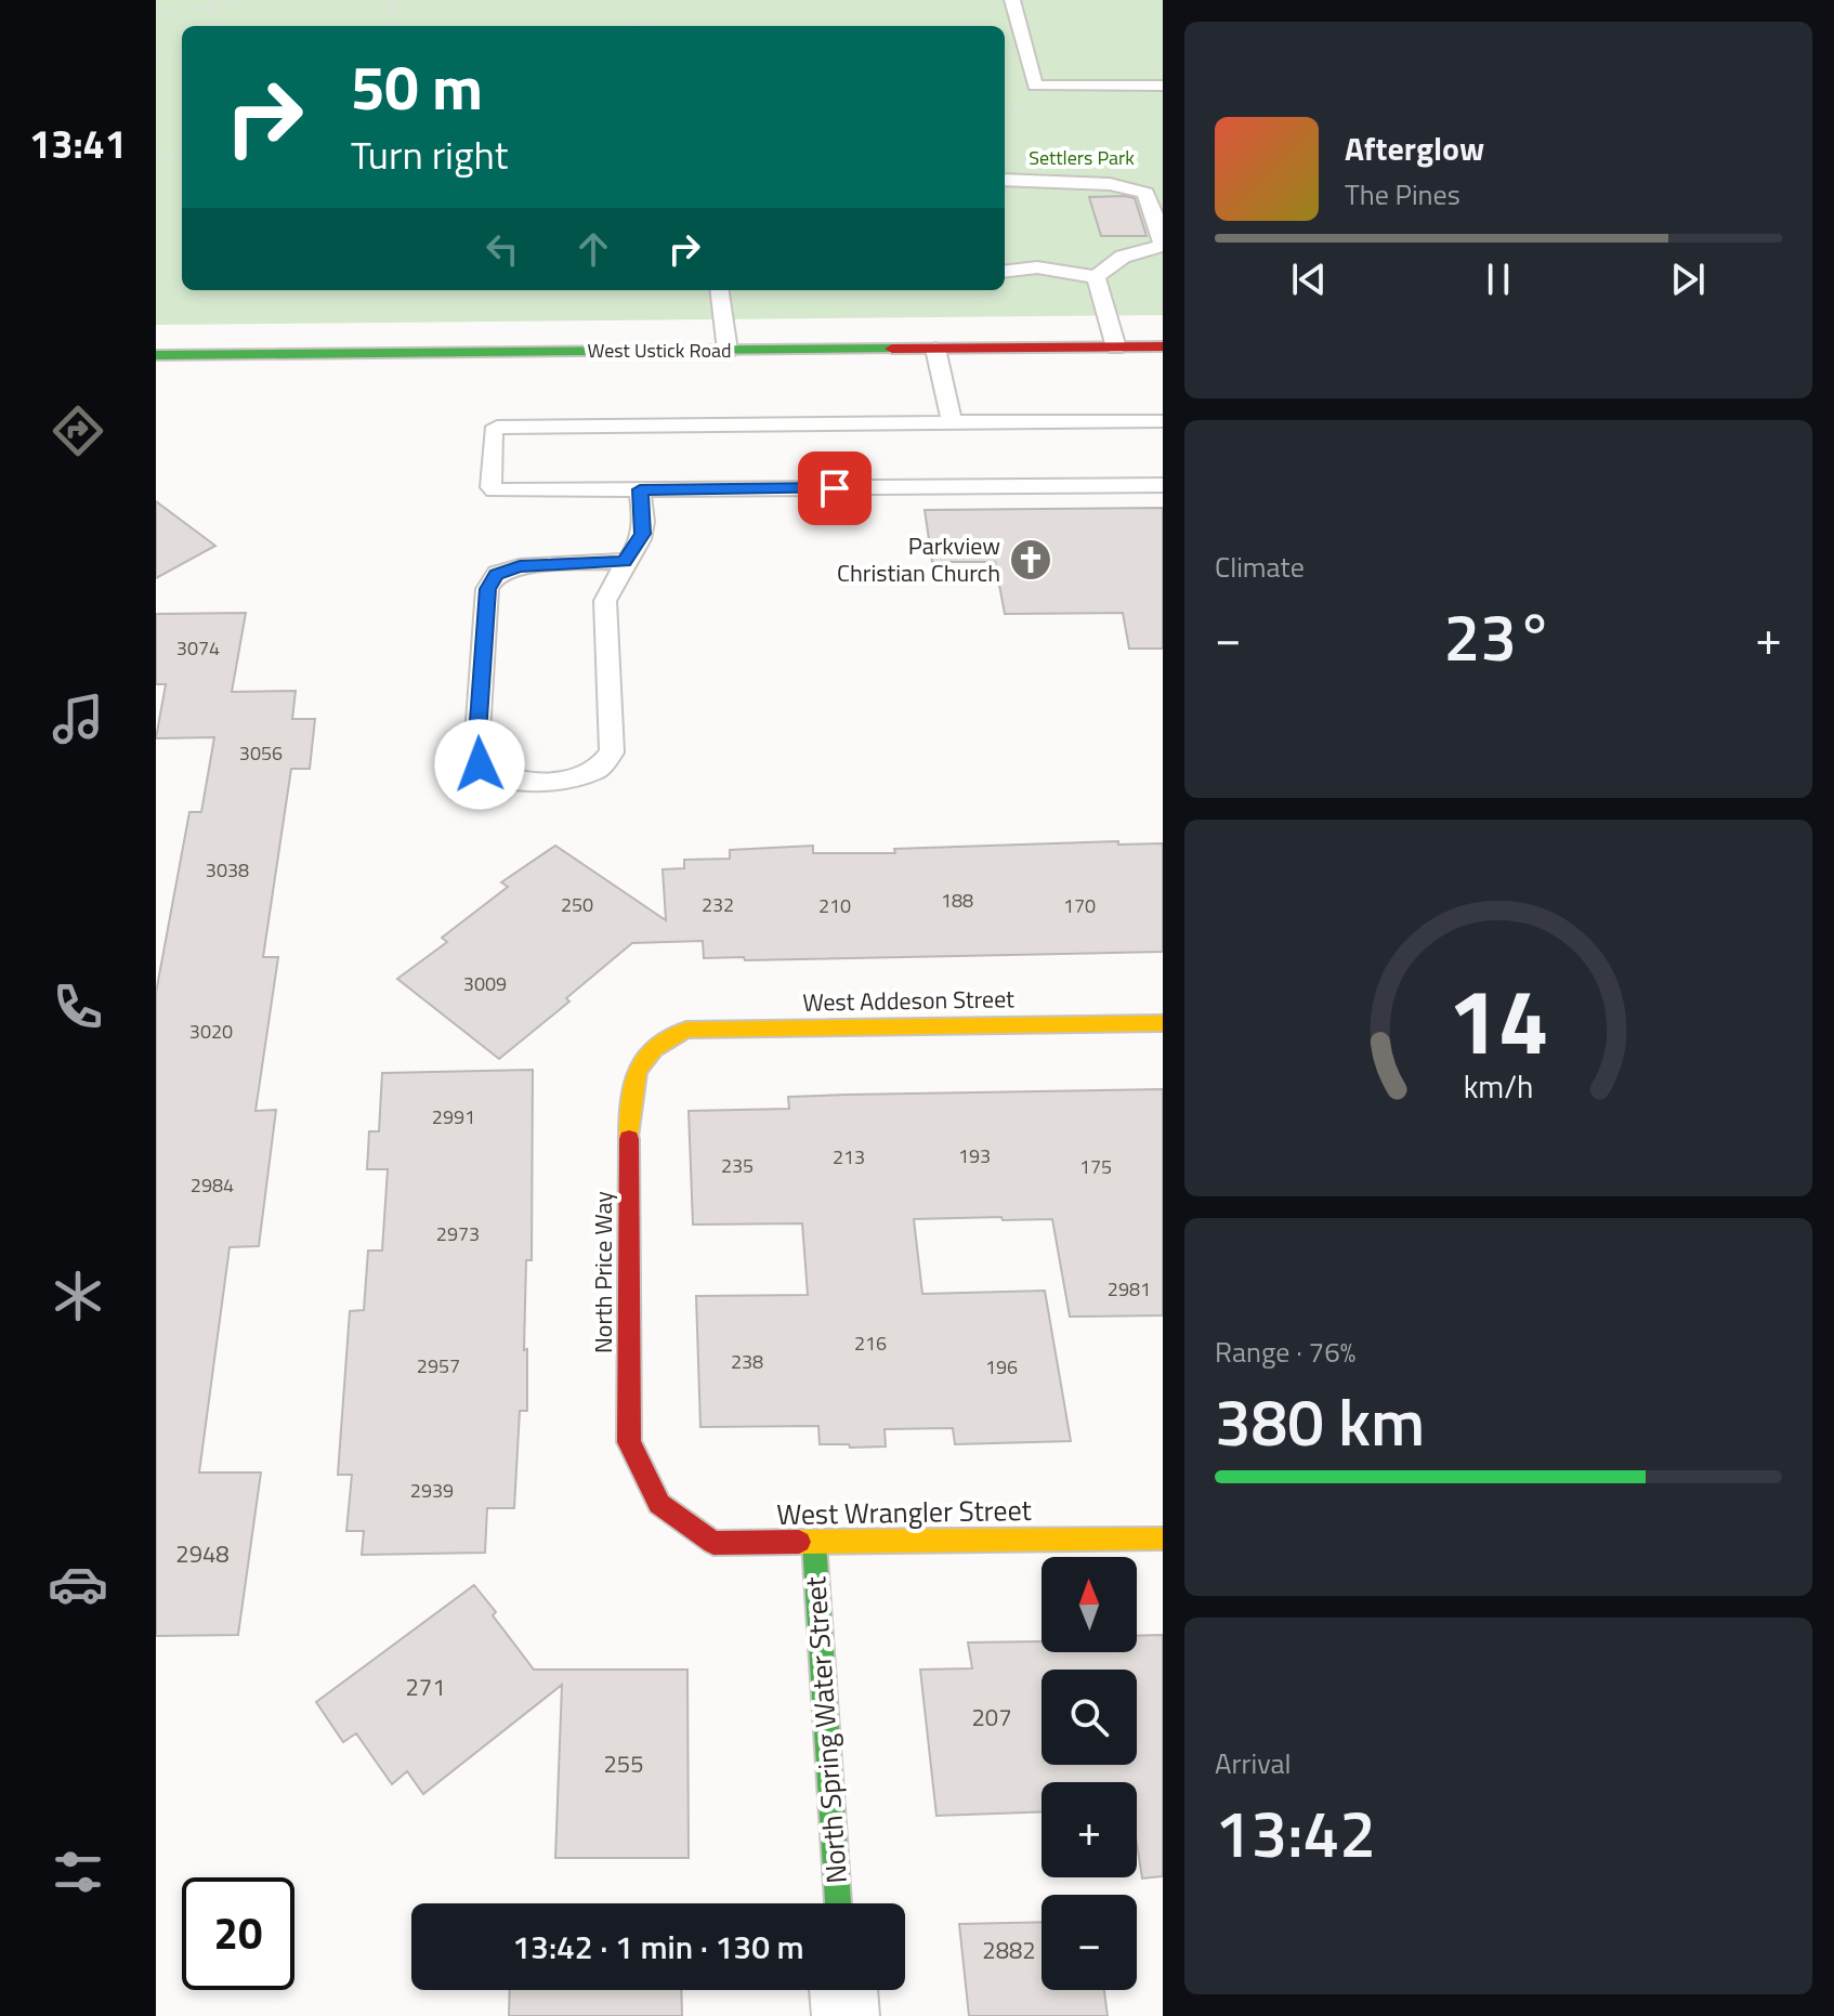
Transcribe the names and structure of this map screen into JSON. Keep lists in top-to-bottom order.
{
  "streets": {
    "street": [
      "West Ustick Road",
      "West Addeson Street",
      "North Price Way",
      "West Wrangler Street",
      "North Spring Water Street"
    ]
  },
  "crossings": [
    ["West Addeson Street", "North Price Way"],
    ["North Price Way", "West Wrangler Street"],
    ["West Wrangler Street", "North Spring Water Street"]
  ],
  "parks": ["Settlers Park"],
  "places": {
    "church": ["Parkview Christian Church"]
  },
  "house_numbers": [
    "3074",
    "3056",
    "3038",
    "188",
    "250",
    "232",
    "210",
    "170",
    "3009",
    "3020",
    "2991",
    "193",
    "213",
    "235",
    "175",
    "2984",
    "2973",
    "2981",
    "216",
    "238",
    "2957",
    "196",
    "2939",
    "2948",
    "271",
    "207",
    "255",
    "2882"
  ],
  "north": "top",
  "page": {
    "tabs": "13:41",
    "turn": ["50 m", "Turn right"],
    "song": ["Afterglow", "The Pines"],
    "tile": [
      "Climate",
      ["Range · 76%", "380 km"],
      ["Arrival", "13:42"]
    ],
    "heat": ["−", "23°", "+"],
    "map_buttons": ["+", "−"],
    "limit": "20",
    "trip": "13:42 · 1 min · 130 m",
    "gauge": ["14", "km/h"]
  }
}
